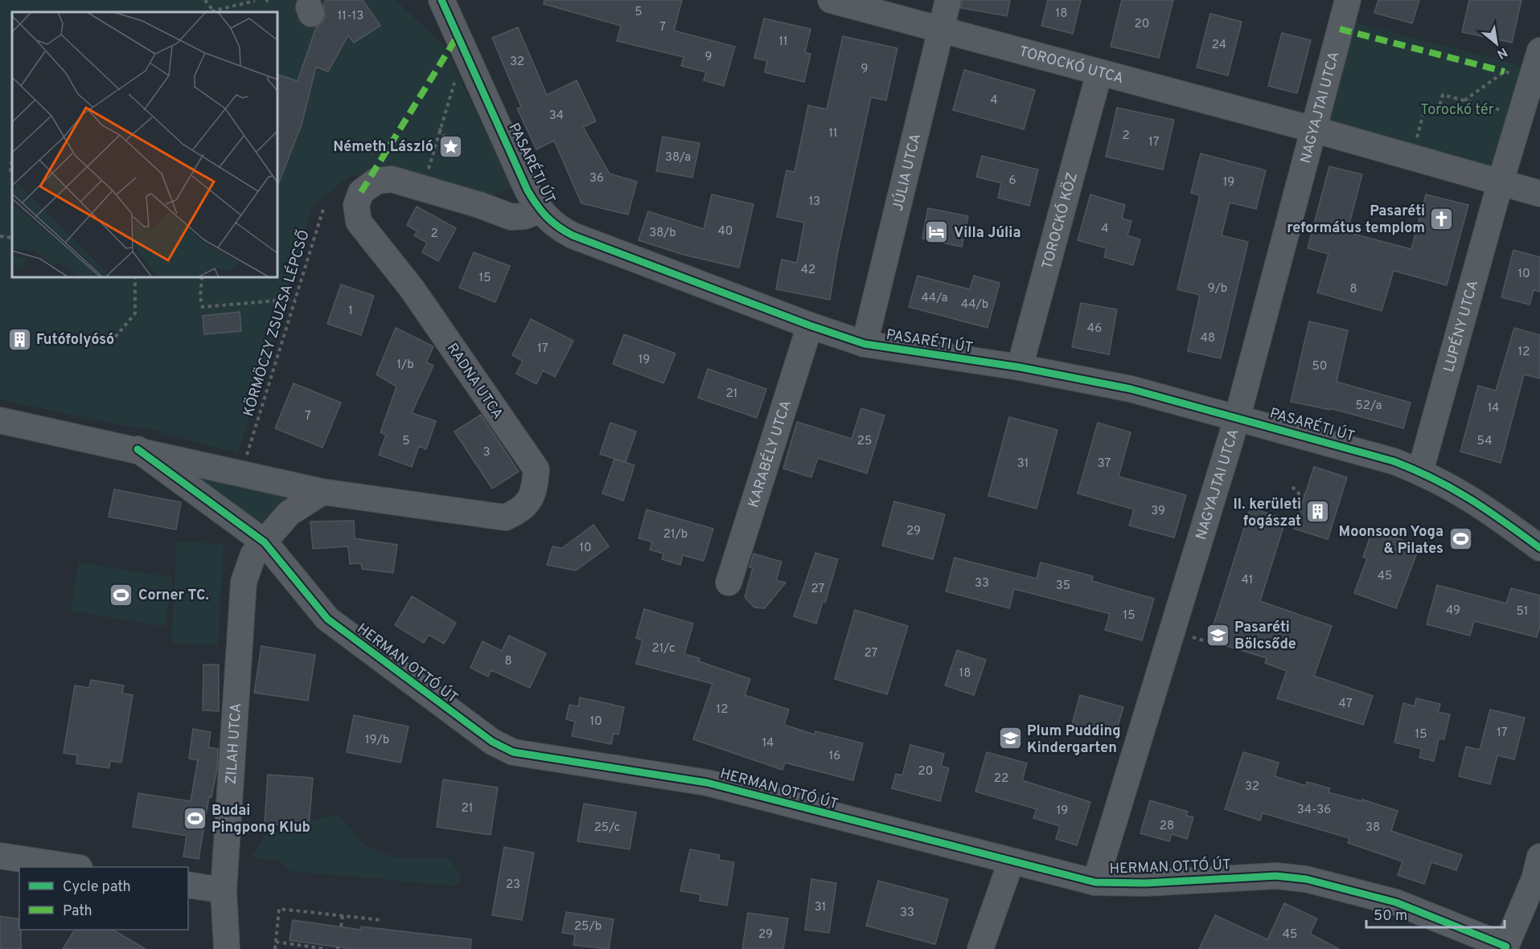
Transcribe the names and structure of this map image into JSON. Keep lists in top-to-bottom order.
{
  "streets": {
    "street": [
      "TOROCKÓ UTCA",
      "NAGYAJTAI UTCA",
      "PASARÉTI ÚT",
      "JÚLIA UTCA",
      "TOROCKÓ KÖZ",
      "LUPÉNY UTCA",
      "RADNA UTCA",
      "KARABÉLY UTCA",
      "HERMAN OTTÓ ÚT",
      "ZILAH UTCA"
    ],
    "path": ["KÖRMÖCZY ZSUZSA LÉPCSŐ"]
  },
  "crossings": [
    ["TOROCKÓ UTCA", "NAGYAJTAI UTCA"],
    ["TOROCKÓ UTCA", "JÚLIA UTCA"],
    ["TOROCKÓ UTCA", "TOROCKÓ KÖZ"],
    ["NAGYAJTAI UTCA", "PASARÉTI ÚT"],
    ["NAGYAJTAI UTCA", "HERMAN OTTÓ ÚT"],
    ["PASARÉTI ÚT", "JÚLIA UTCA"],
    ["PASARÉTI ÚT", "TOROCKÓ KÖZ"],
    ["PASARÉTI ÚT", "LUPÉNY UTCA"],
    ["PASARÉTI ÚT", "RADNA UTCA"],
    ["PASARÉTI ÚT", "KARABÉLY UTCA"],
    ["RADNA UTCA", "HERMAN OTTÓ ÚT"],
    ["HERMAN OTTÓ ÚT", "ZILAH UTCA"]
  ],
  "parks": ["Torockó tér"],
  "places": {
    "place": ["Németh László"],
    "church": ["Pasaréti református templom"],
    "hotel": ["Villa Júlia"],
    "building": ["Futófolyósó", "II. kerületi fogászat"],
    "sports": ["Moonsoon Yoga & Pilates", "Corner TC.", "Budai Pingpong Klub"],
    "school or university": ["Pasaréti Bölcsőde", "Plum Pudding Kindergarten"]
  },
  "house_numbers": [
    "5",
    "18",
    "11-13",
    "20",
    "7",
    "11",
    "24",
    "9",
    "32",
    "9",
    "4",
    "34",
    "11",
    "2",
    "17",
    "38/a",
    "36",
    "6",
    "19",
    "13",
    "4",
    "40",
    "38/b",
    "2",
    "42",
    "10",
    "15",
    "9/b",
    "8",
    "44/a",
    "44/b",
    "1",
    "46",
    "48",
    "17",
    "12",
    "19",
    "1/b",
    "50",
    "21",
    "52/a",
    "14",
    "7",
    "5",
    "25",
    "54",
    "3",
    "31",
    "37",
    "39",
    "29",
    "21/b",
    "10",
    "45",
    "41",
    "33",
    "35",
    "27",
    "49",
    "51",
    "15",
    "21/c",
    "27",
    "8",
    "18",
    "47",
    "12",
    "10",
    "17",
    "15",
    "19/b",
    "14",
    "16",
    "20",
    "22",
    "32",
    "21",
    "34-36",
    "19",
    "28",
    "25/c",
    "38",
    "23",
    "31",
    "33",
    "25/b",
    "29",
    "45"
  ],
  "legend": ["Cycle path", "Path"],
  "scale_bar": "50 m",
  "north": "bottom right"
}
